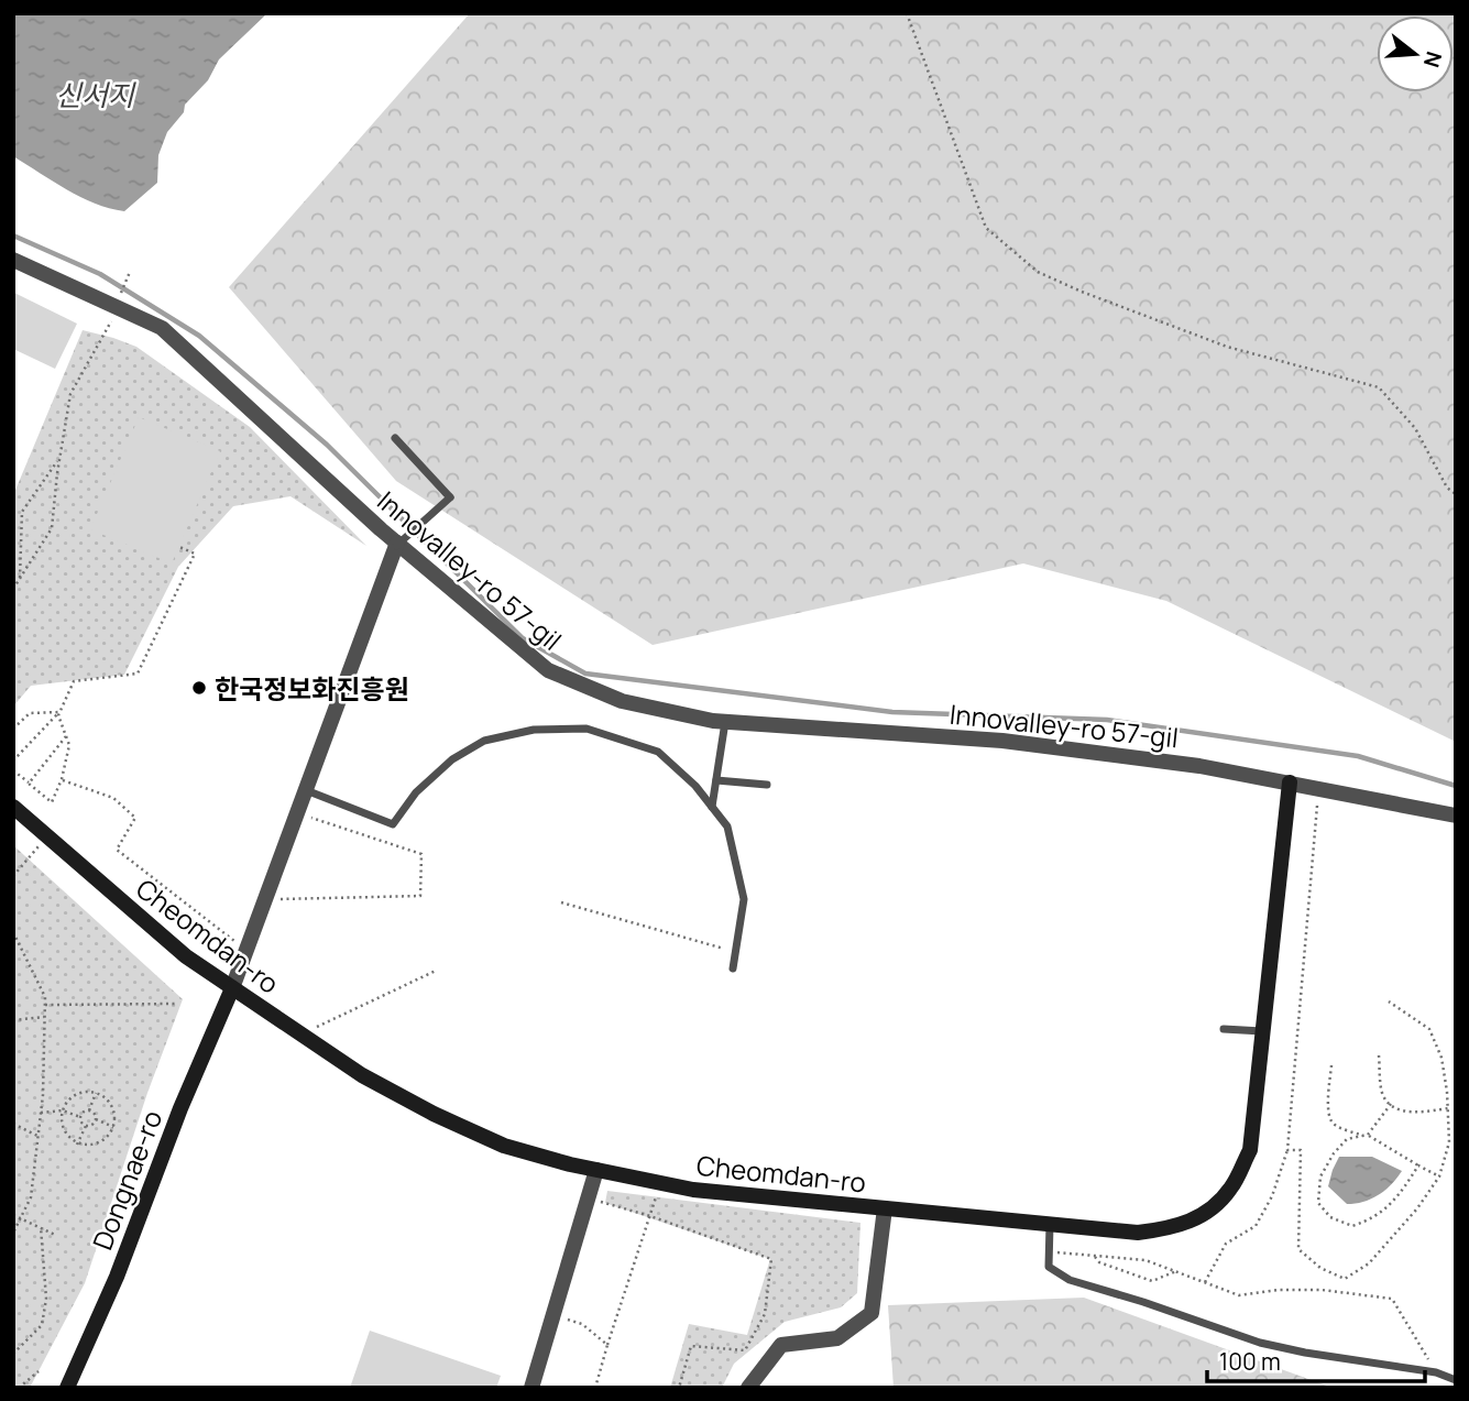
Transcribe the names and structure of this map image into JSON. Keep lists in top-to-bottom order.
{
  "streets": {
    "street": ["Innovalley-ro 57-gil", "Cheomdan-ro", "Dongnae-ro"]
  },
  "crossings": [
    ["Innovalley-ro 57-gil", "Cheomdan-ro"],
    ["Cheomdan-ro", "Dongnae-ro"]
  ],
  "water": ["신서지"],
  "places": ["한국정보화진흥원"],
  "scale_bar": "100 m",
  "north": "right"
}
